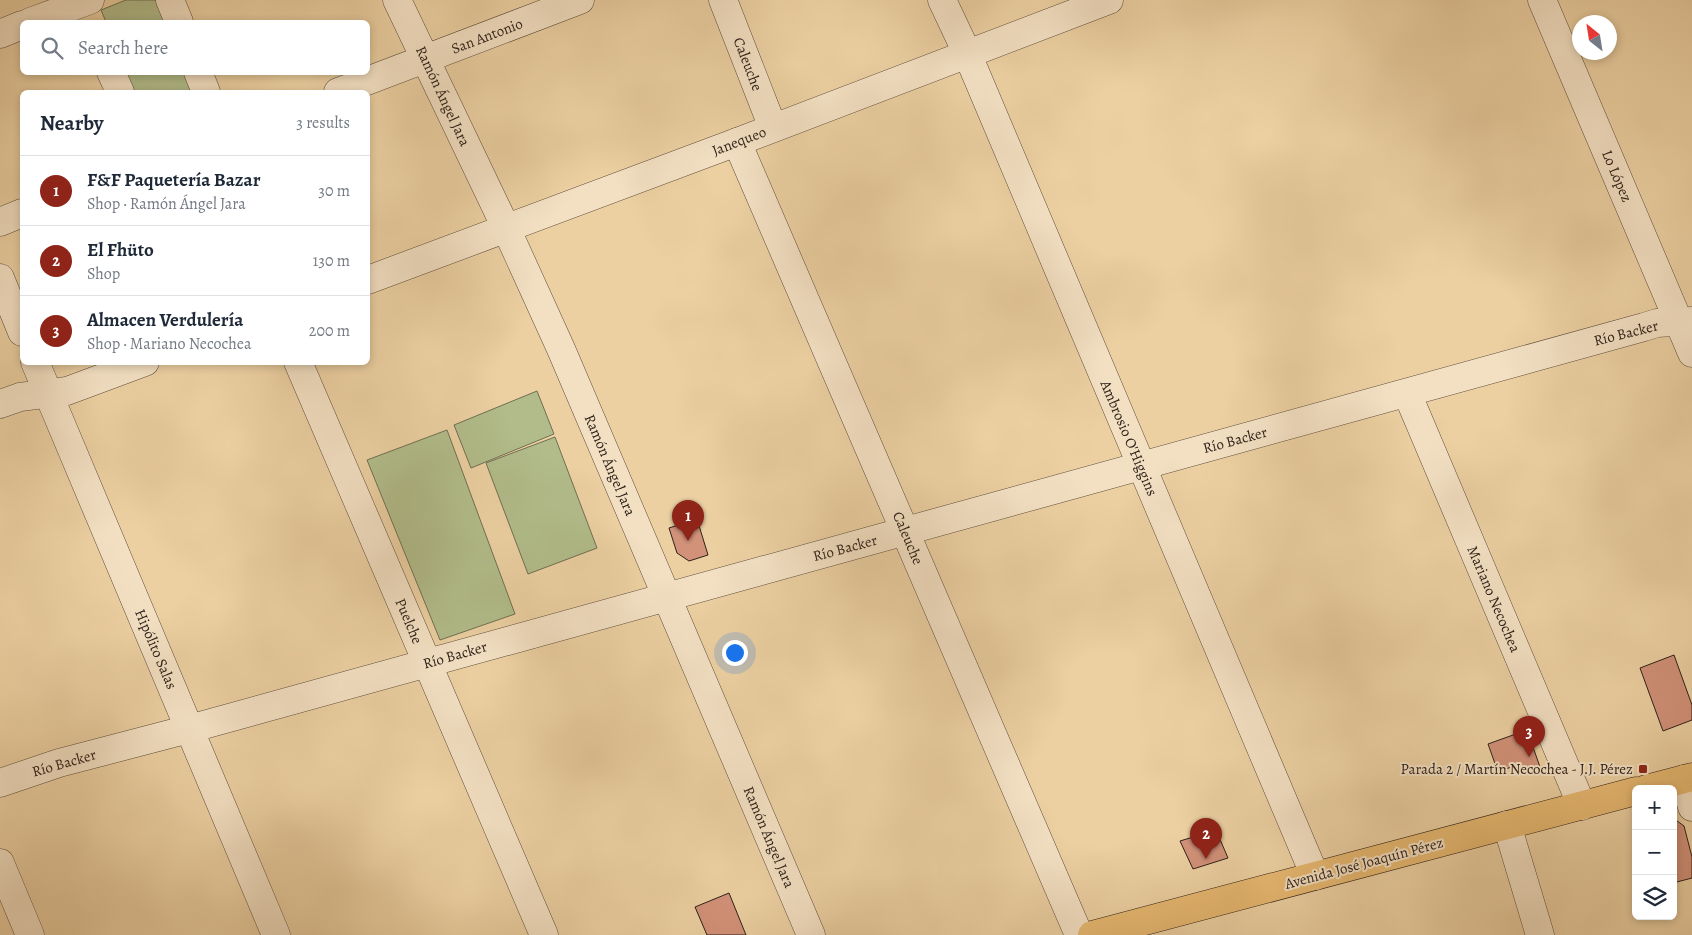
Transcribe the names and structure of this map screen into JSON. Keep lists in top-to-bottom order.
{
  "streets": {
    "main road": ["Avenida José Joaquín Pérez"],
    "street": [
      "San Antonio",
      "Caleuche",
      "Ramón Ángel Jara",
      "Janequeo",
      "Lo López",
      "Río Backer",
      "Ambrosio O'Higgins",
      "Mariano Necochea",
      "Puelche",
      "Hipólito Salas"
    ]
  },
  "crossings": [
    ["San Antonio", "Ramón Ángel Jara"],
    ["Caleuche", "Janequeo"],
    ["Caleuche", "Río Backer"],
    ["Ramón Ángel Jara", "Janequeo"],
    ["Ramón Ángel Jara", "Río Backer"],
    ["Janequeo", "Ambrosio O'Higgins"],
    ["Lo López", "Río Backer"],
    ["Río Backer", "Ambrosio O'Higgins"],
    ["Río Backer", "Mariano Necochea"],
    ["Río Backer", "Puelche"],
    ["Río Backer", "Hipólito Salas"],
    ["Ambrosio O'Higgins", "Avenida José Joaquín Pérez"],
    ["Mariano Necochea", "Avenida José Joaquín Pérez"]
  ],
  "places": {
    "transit": ["Parada 2 / Martín Necochea - J.J. Pérez"]
  },
  "north": "top left",
  "page": {
    "search": "Search here",
    "heading": ["Nearby", "3 results"],
    "list": [
      {
        "mark": "1",
        "name": "F&F Paquetería Bazar",
        "note": "Shop · Ramón Ángel Jara",
        "value": "30 m"
      },
      {
        "mark": "2",
        "name": "El Fhüto",
        "note": "Shop",
        "value": "130 m"
      },
      {
        "mark": "3",
        "name": "Almacen Verdulería",
        "note": "Shop · Mariano Necochea",
        "value": "200 m"
      }
    ],
    "pins": ["1", "3", "2"],
    "map_buttons": ["+", "−"]
  }
}
